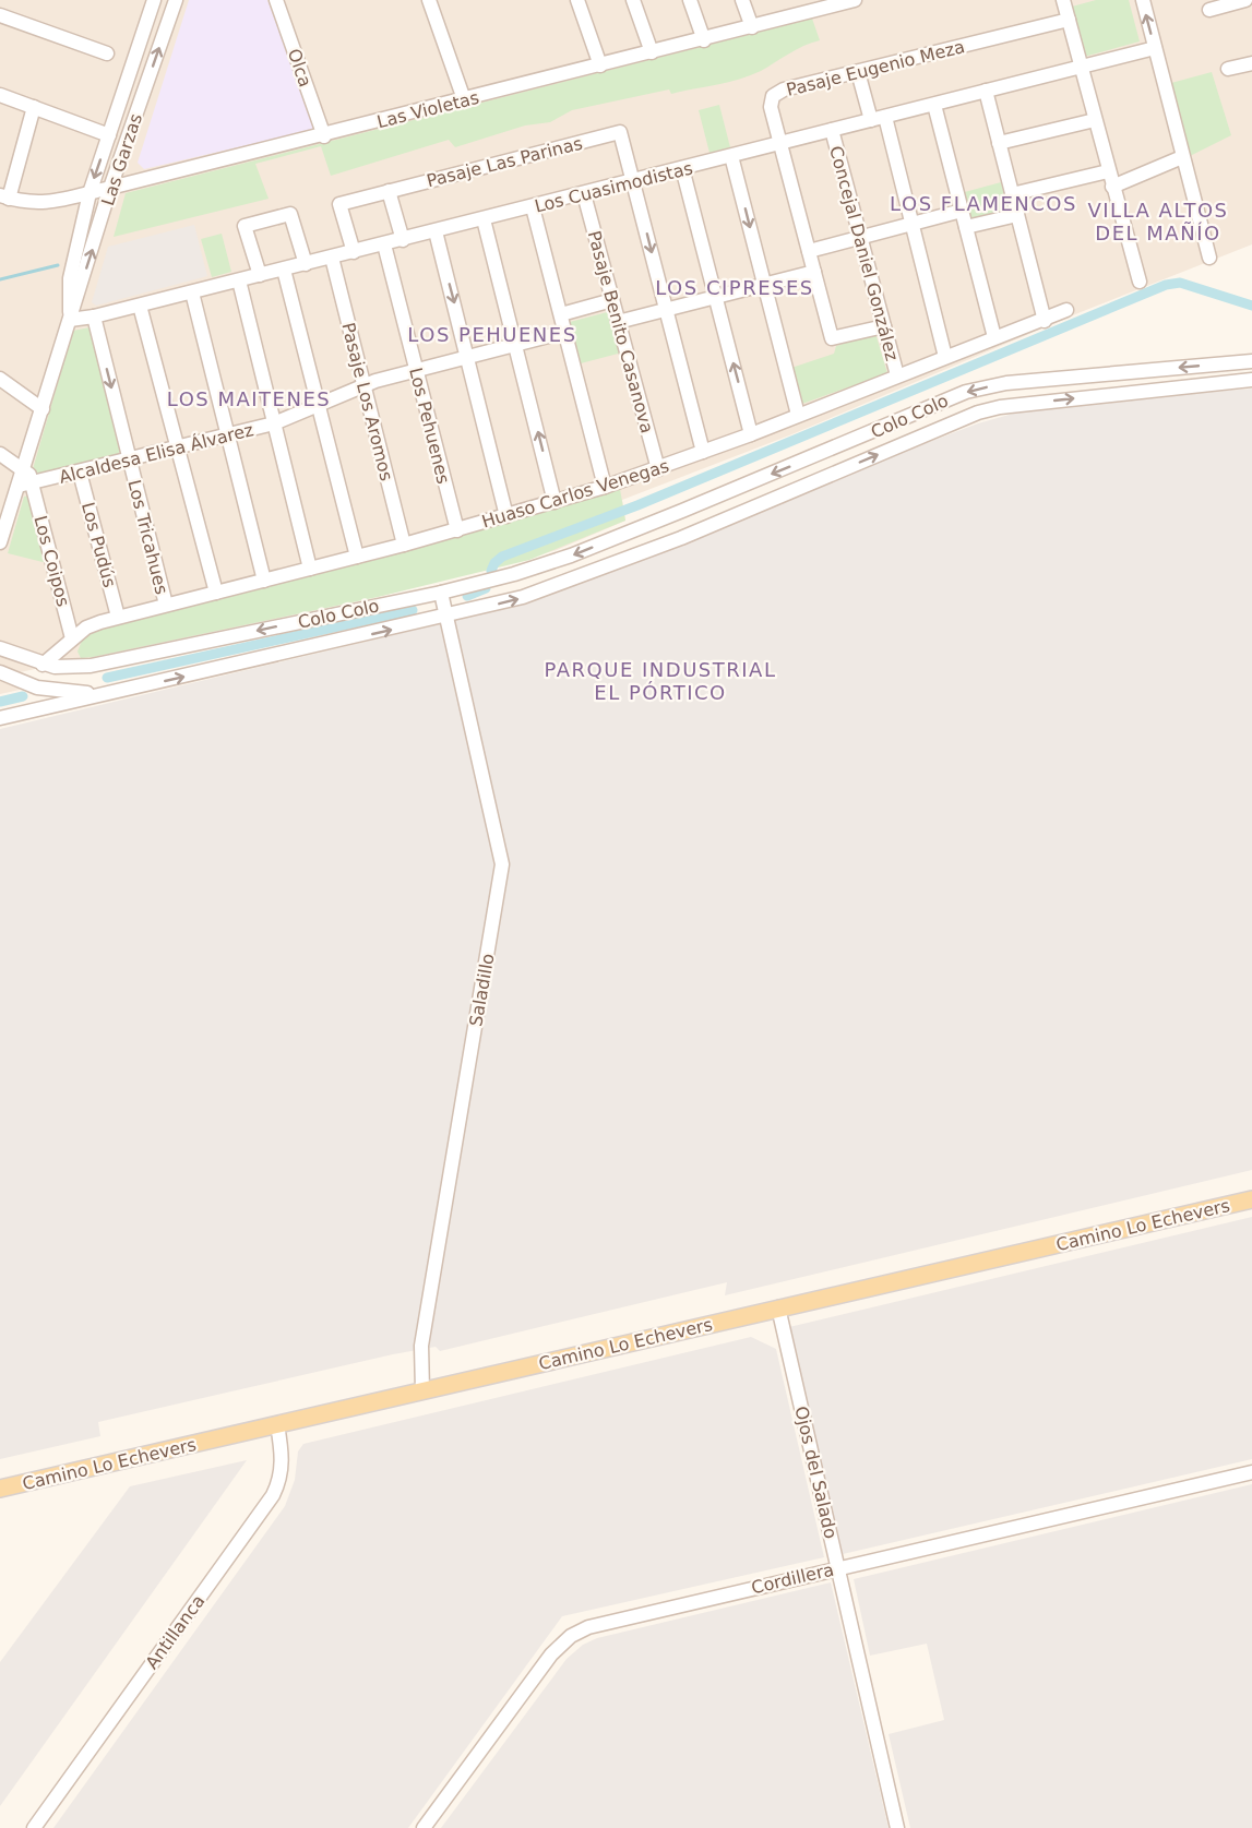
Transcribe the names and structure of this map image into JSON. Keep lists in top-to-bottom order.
{
  "streets": {
    "main road": ["Camino Lo Echevers"],
    "street": [
      "Olca",
      "Pasaje Eugenio Meza",
      "Las Violetas",
      "Las Garzas",
      "Pasaje Las Parinas",
      "Los Cuasimodistas",
      "Concejal Daniel González",
      "Pasaje Benito Casanova",
      "Pasaje Los Aromos",
      "Colo Colo",
      "Los Pehuenes",
      "Alcaldesa Elisa Álvarez",
      "Huaso Carlos Venegas",
      "Los Tricahues",
      "Los Pudús",
      "Los Coipos",
      "Saladillo",
      "Ojos del Salado",
      "Cordillera",
      "Antillanca"
    ]
  },
  "crossings": [
    ["Olca", "Las Violetas"],
    ["Pasaje Eugenio Meza", "Los Cuasimodistas"],
    ["Pasaje Eugenio Meza", "Concejal Daniel González"],
    ["Las Violetas", "Las Garzas"],
    ["Las Garzas", "Los Cuasimodistas"],
    ["Las Garzas", "Alcaldesa Elisa Álvarez"],
    ["Las Garzas", "Los Coipos"],
    ["Pasaje Las Parinas", "Los Cuasimodistas"],
    ["Los Cuasimodistas", "Concejal Daniel González"],
    ["Los Cuasimodistas", "Pasaje Benito Casanova"],
    ["Los Cuasimodistas", "Pasaje Los Aromos"],
    ["Los Cuasimodistas", "Los Pehuenes"],
    ["Los Cuasimodistas", "Los Tricahues"],
    ["Concejal Daniel González", "Huaso Carlos Venegas"],
    ["Pasaje Benito Casanova", "Huaso Carlos Venegas"],
    ["Pasaje Los Aromos", "Alcaldesa Elisa Álvarez"],
    ["Pasaje Los Aromos", "Huaso Carlos Venegas"],
    ["Colo Colo", "Huaso Carlos Venegas"],
    ["Colo Colo", "Saladillo"],
    ["Los Pehuenes", "Alcaldesa Elisa Álvarez"],
    ["Los Pehuenes", "Huaso Carlos Venegas"],
    ["Alcaldesa Elisa Álvarez", "Los Tricahues"],
    ["Alcaldesa Elisa Álvarez", "Los Pudús"],
    ["Alcaldesa Elisa Álvarez", "Los Coipos"],
    ["Huaso Carlos Venegas", "Los Tricahues"],
    ["Huaso Carlos Venegas", "Los Pudús"],
    ["Huaso Carlos Venegas", "Los Coipos"],
    ["Saladillo", "Camino Lo Echevers"],
    ["Camino Lo Echevers", "Ojos del Salado"],
    ["Camino Lo Echevers", "Antillanca"],
    ["Ojos del Salado", "Cordillera"]
  ],
  "districts": [
    "LOS FLAMENCOS",
    "VILLA ALTOS DEL MAÑÍO",
    "LOS CIPRESES",
    "LOS PEHUENES",
    "LOS MAITENES",
    "PARQUE INDUSTRIAL EL PÓRTICO"
  ]
}
